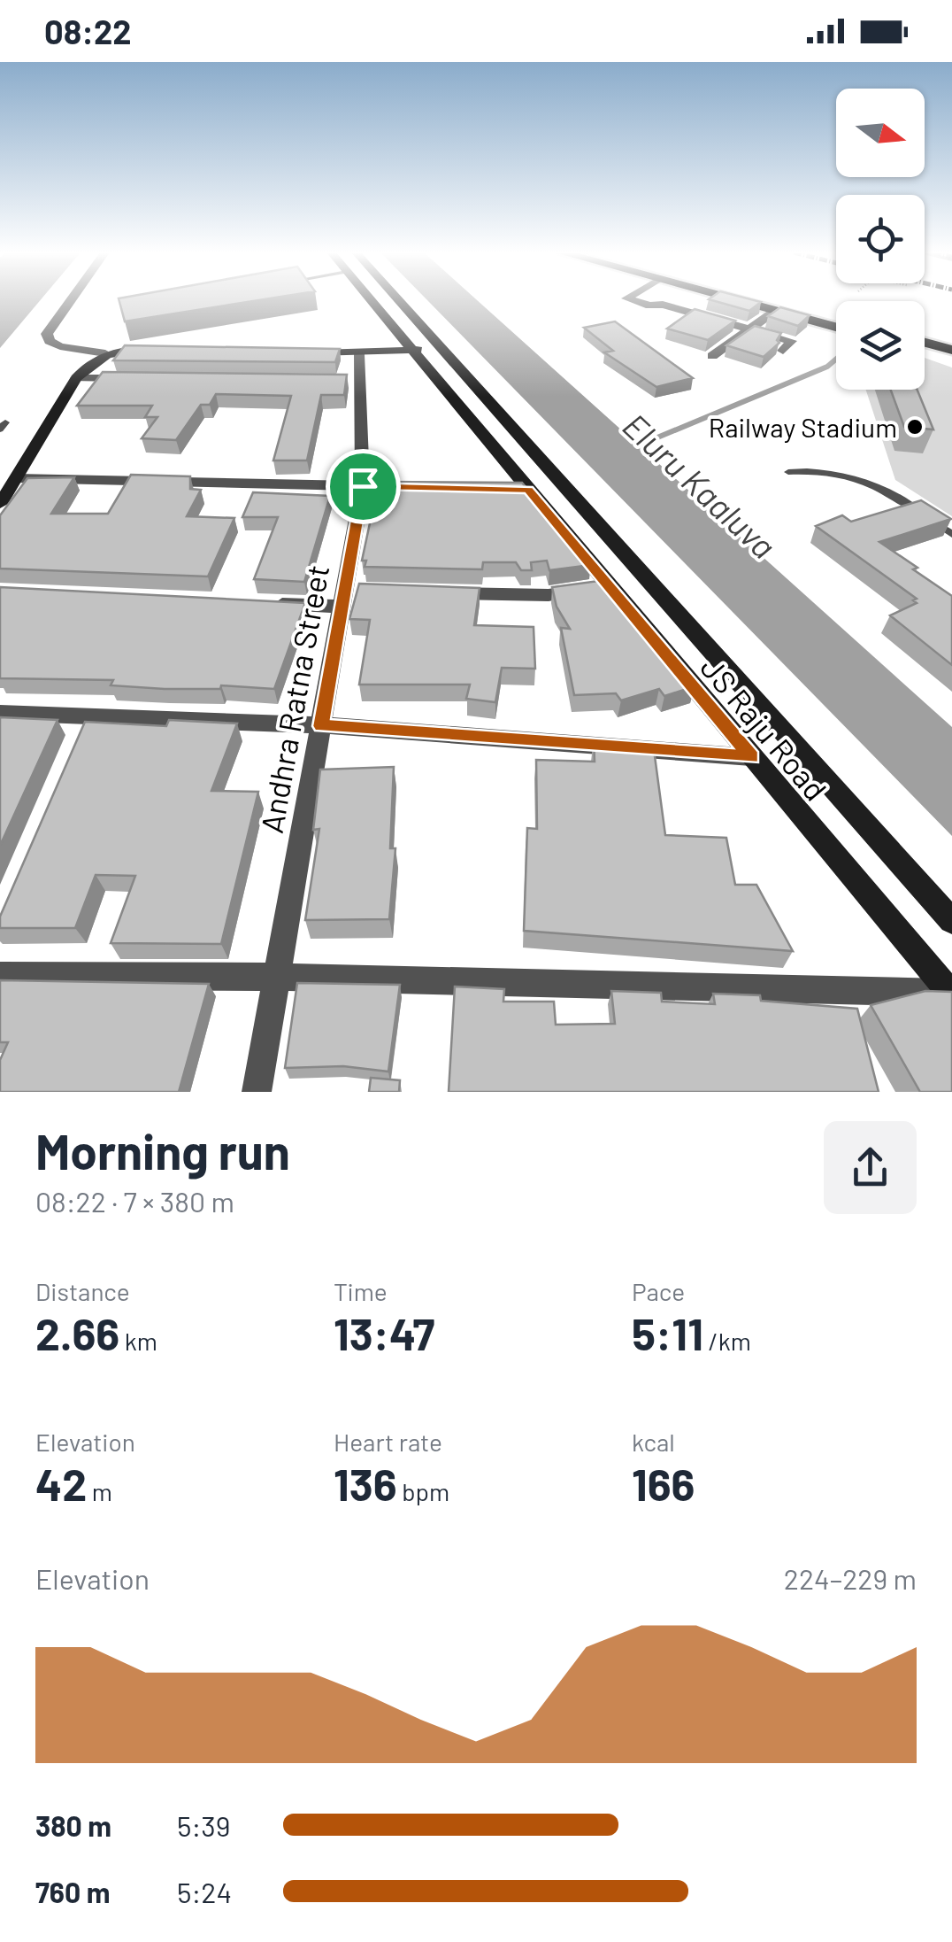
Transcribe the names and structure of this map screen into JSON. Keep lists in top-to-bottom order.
{
  "streets": {
    "street": ["Andhra Ratna Street", "JS Raju Road"]
  },
  "water": ["Eluru Kaaluva"],
  "places": ["Railway Stadium"],
  "north": "right",
  "page": {
    "status": "08:22",
    "heading": ["Morning run", "08:22 · 7 × 380 m"],
    "stats": [
      ["Distance", "2.66 km"],
      ["Time", "13:47"],
      ["Pace", "5:11 /km"],
      ["Elevation", "42 m"],
      ["Heart rate", "136 bpm"],
      ["kcal", "166"]
    ],
    "chart": ["Elevation", "224–229 m"],
    "list": [
      {
        "name": "380 m",
        "note": "5:39"
      },
      {
        "name": "760 m",
        "note": "5:24"
      }
    ]
  }
}
